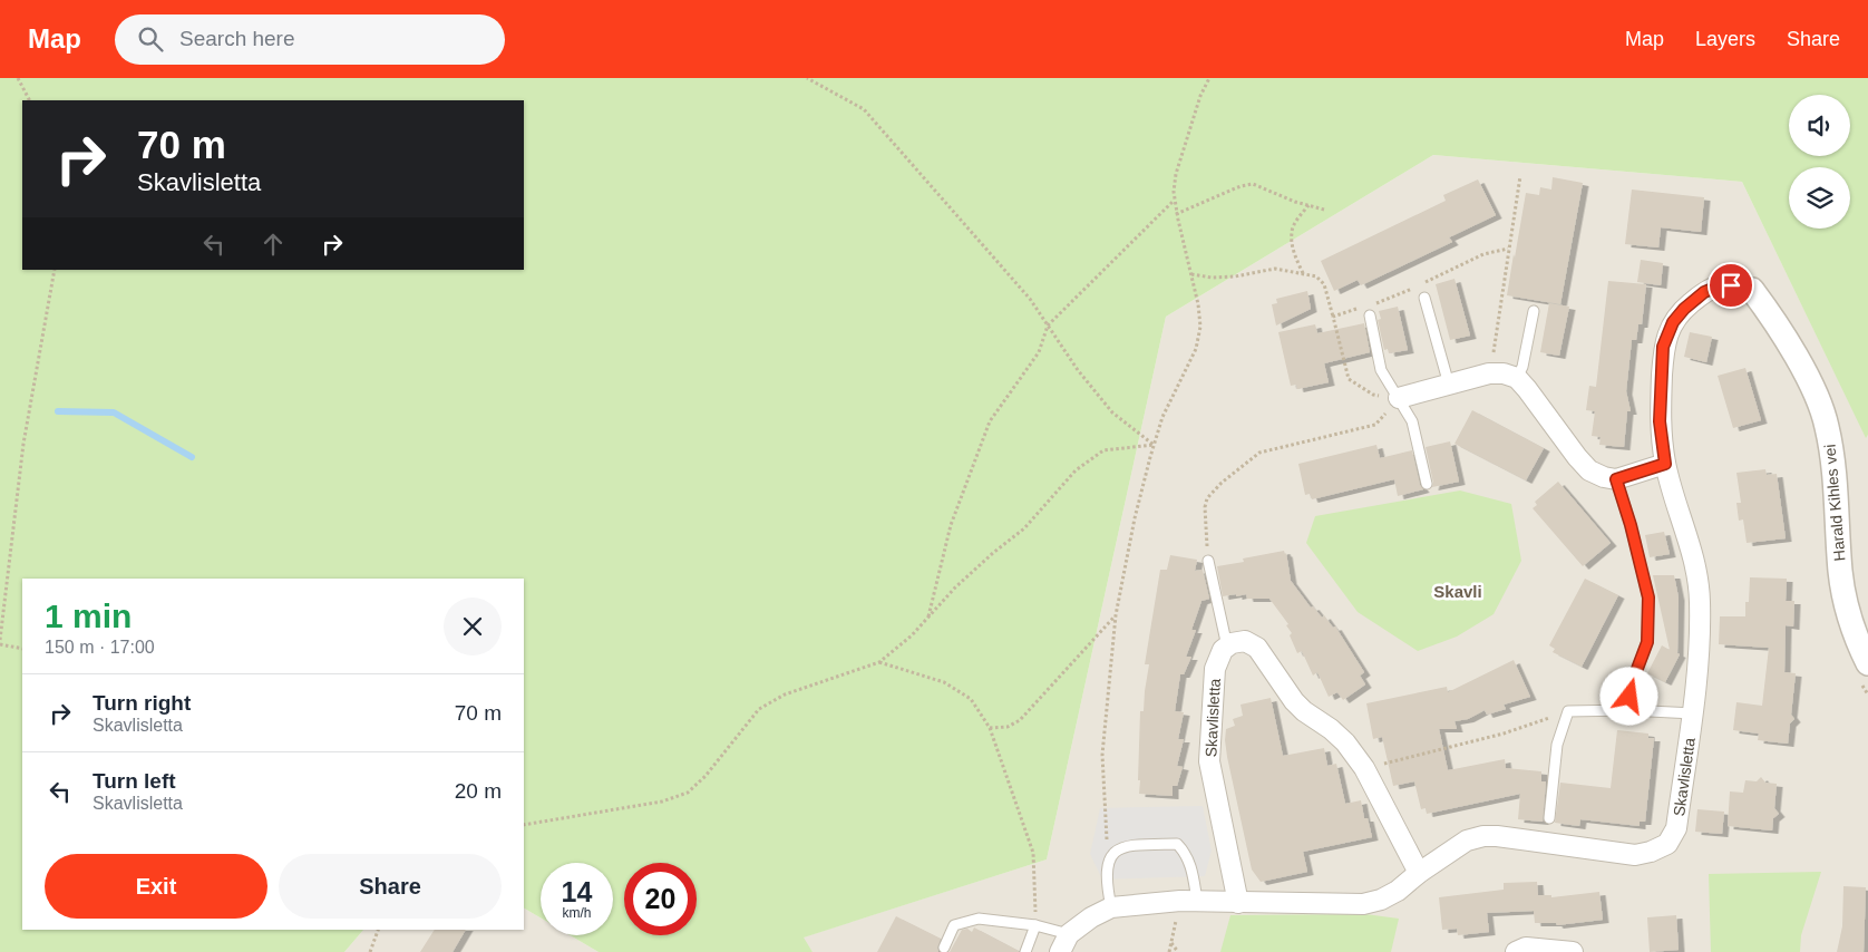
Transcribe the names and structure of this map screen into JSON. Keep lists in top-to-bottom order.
{
  "streets": {
    "street": ["Harald Kihles vei", "Skavlisletta"]
  },
  "crossings": [
    ["Harald Kihles vei", "Skavlisletta"]
  ],
  "districts": ["Skavli"],
  "page": {
    "header": "Map",
    "search": "Search here",
    "nav": ["Map", "Layers", "Share"],
    "turn": ["70 m", "Skavlisletta"],
    "heading": ["1 min", "150 m · 17:00"],
    "list": [
      {
        "name": "Turn right",
        "note": "Skavlisletta",
        "value": "70 m"
      },
      {
        "name": "Turn left",
        "note": "Skavlisletta",
        "value": "20 m"
      }
    ],
    "buttons": ["Exit", "Share"],
    "speed": "14 km/h",
    "limit": "20"
  }
}
